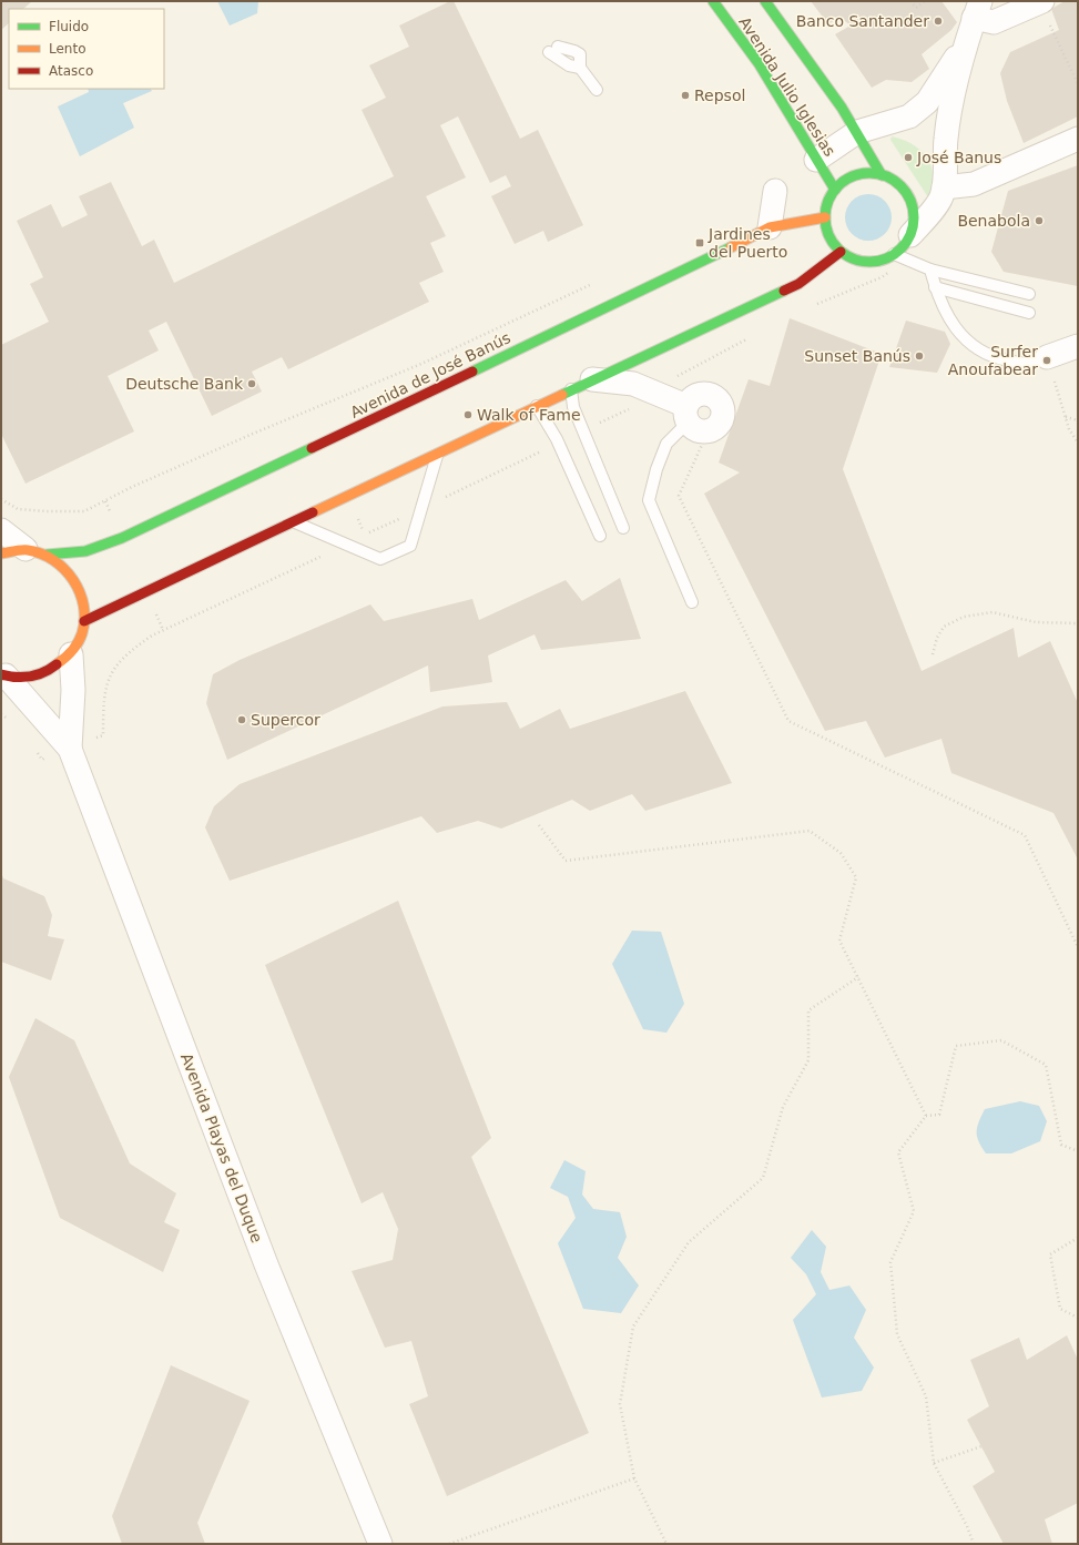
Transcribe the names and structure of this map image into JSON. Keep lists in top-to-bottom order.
{
  "streets": {
    "street": ["Avenida Julio Iglesias", "Avenida de José Banús", "Avenida Playas del Duque"]
  },
  "crossings": [
    ["Avenida Julio Iglesias", "Avenida de José Banús"]
  ],
  "places": {
    "other": [
      "Banco Santander",
      "Repsol",
      "José Banus",
      "Benabola",
      "Sunset Banús",
      "Surfer Anoufabear",
      "Deutsche Bank",
      "Walk of Fame",
      "Supercor"
    ],
    "transit": ["Jardines del Puerto"]
  },
  "legend": ["Fluido", "Lento", "Atasco"]
}
